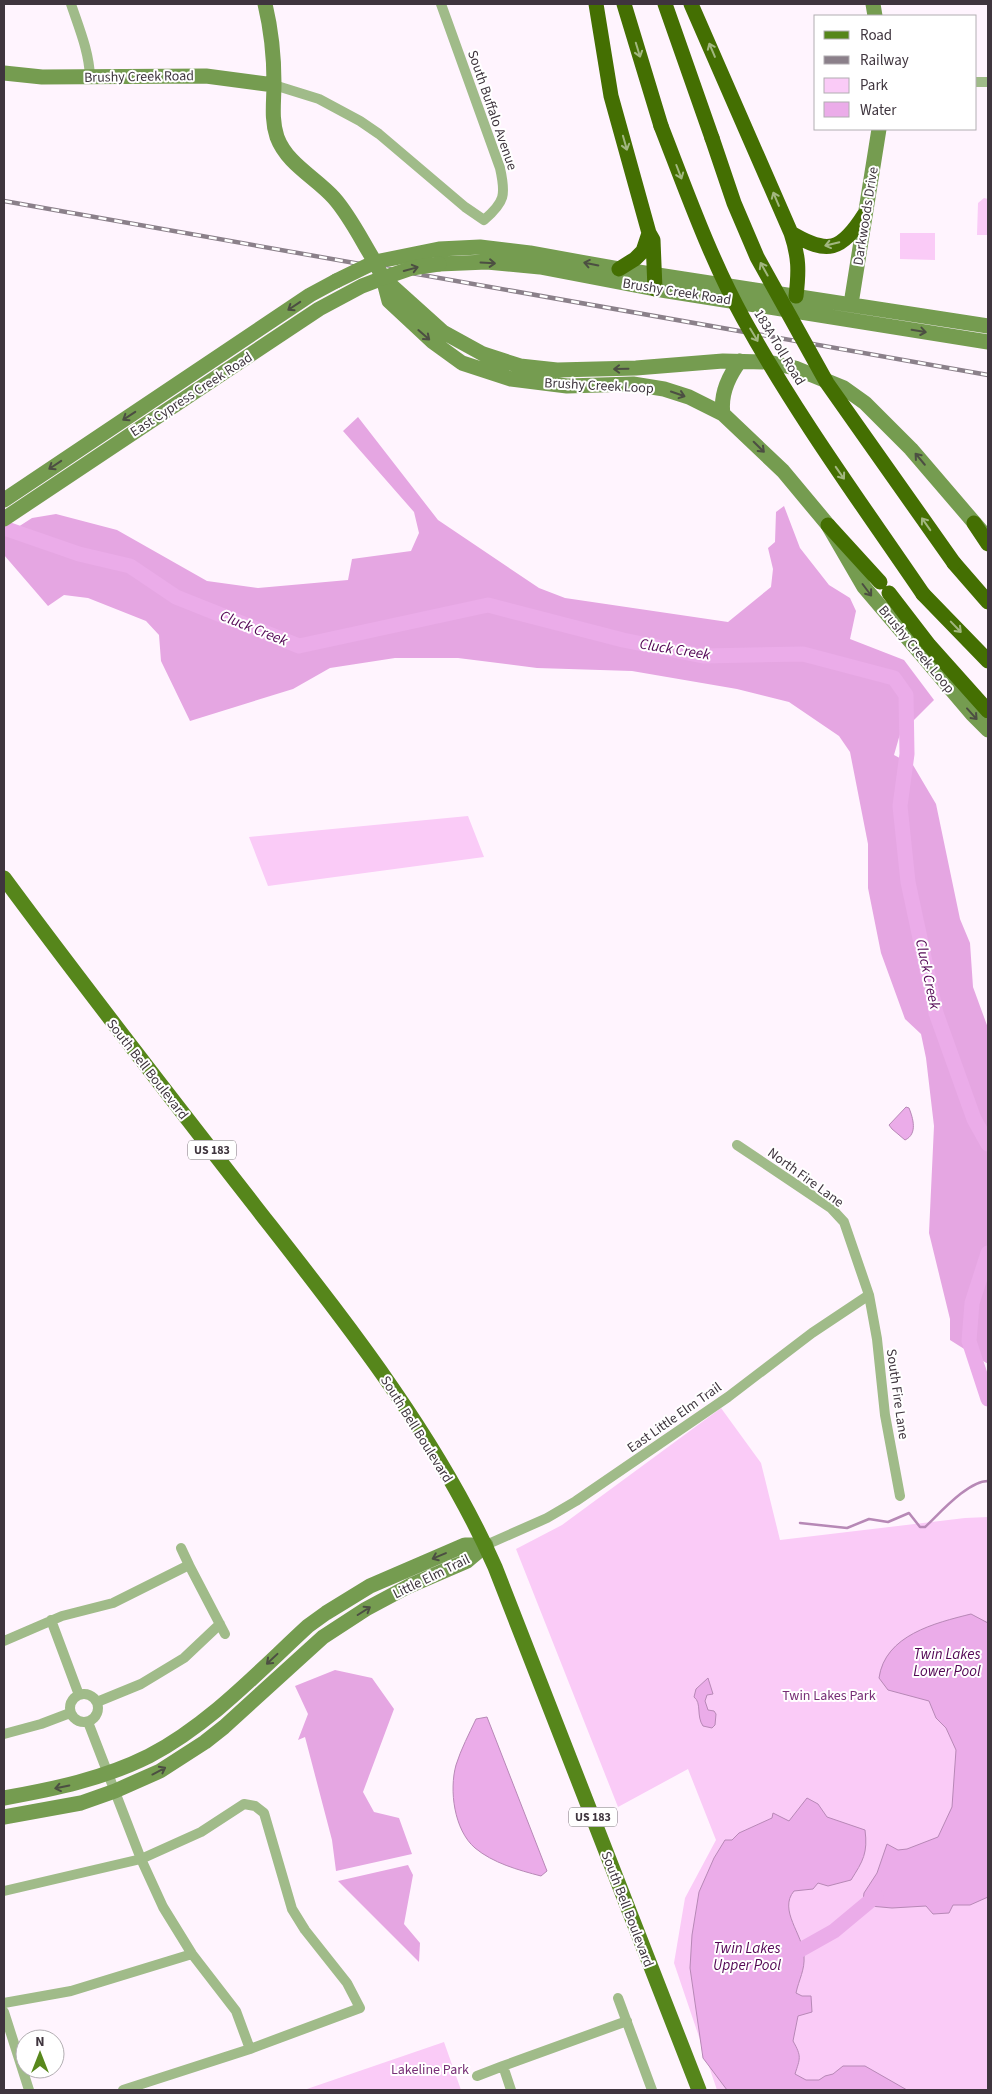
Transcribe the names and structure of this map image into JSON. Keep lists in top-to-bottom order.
{
  "streets": {
    "highway": ["183A Toll Road"],
    "main road": [
      "Brushy Creek Road",
      "Darkwoods Drive",
      "Brushy Creek Loop",
      "East Cypress Creek Road",
      "South Bell Boulevard",
      "US 183",
      "Little Elm Trail"
    ],
    "street": [
      "South Buffalo Avenue",
      "North Fire Lane",
      "South Fire Lane",
      "East Little Elm Trail"
    ]
  },
  "crossings": [
    ["Brushy Creek Road", "South Buffalo Avenue"],
    ["Brushy Creek Road", "Darkwoods Drive"],
    ["Brushy Creek Road", "Brushy Creek Loop"],
    ["Brushy Creek Road", "East Cypress Creek Road"],
    ["Brushy Creek Loop", "East Cypress Creek Road"],
    ["South Bell Boulevard", "East Little Elm Trail"],
    ["South Bell Boulevard", "Little Elm Trail"],
    ["North Fire Lane", "South Fire Lane"],
    ["North Fire Lane", "East Little Elm Trail"],
    ["South Fire Lane", "East Little Elm Trail"],
    ["East Little Elm Trail", "Little Elm Trail"]
  ],
  "water": ["Cluck Creek", "Twin Lakes Lower Pool", "Twin Lakes Upper Pool"],
  "parks": ["Twin Lakes Park", "Lakeline Park"],
  "legend": [
    "Road",
    "Railway",
    "Park",
    "Water"
  ],
  "north": "top"
}
